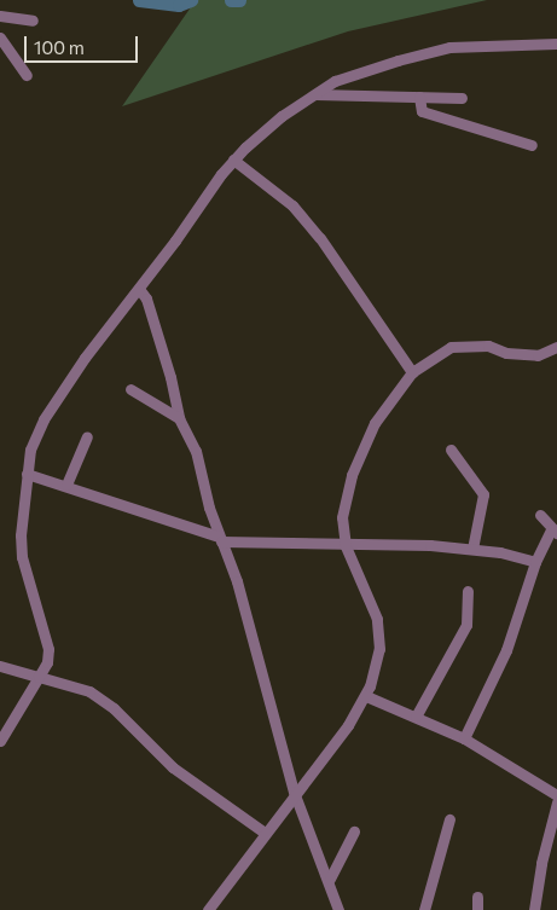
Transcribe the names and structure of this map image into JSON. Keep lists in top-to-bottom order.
{
  "scale_bar": "100 m"
}
